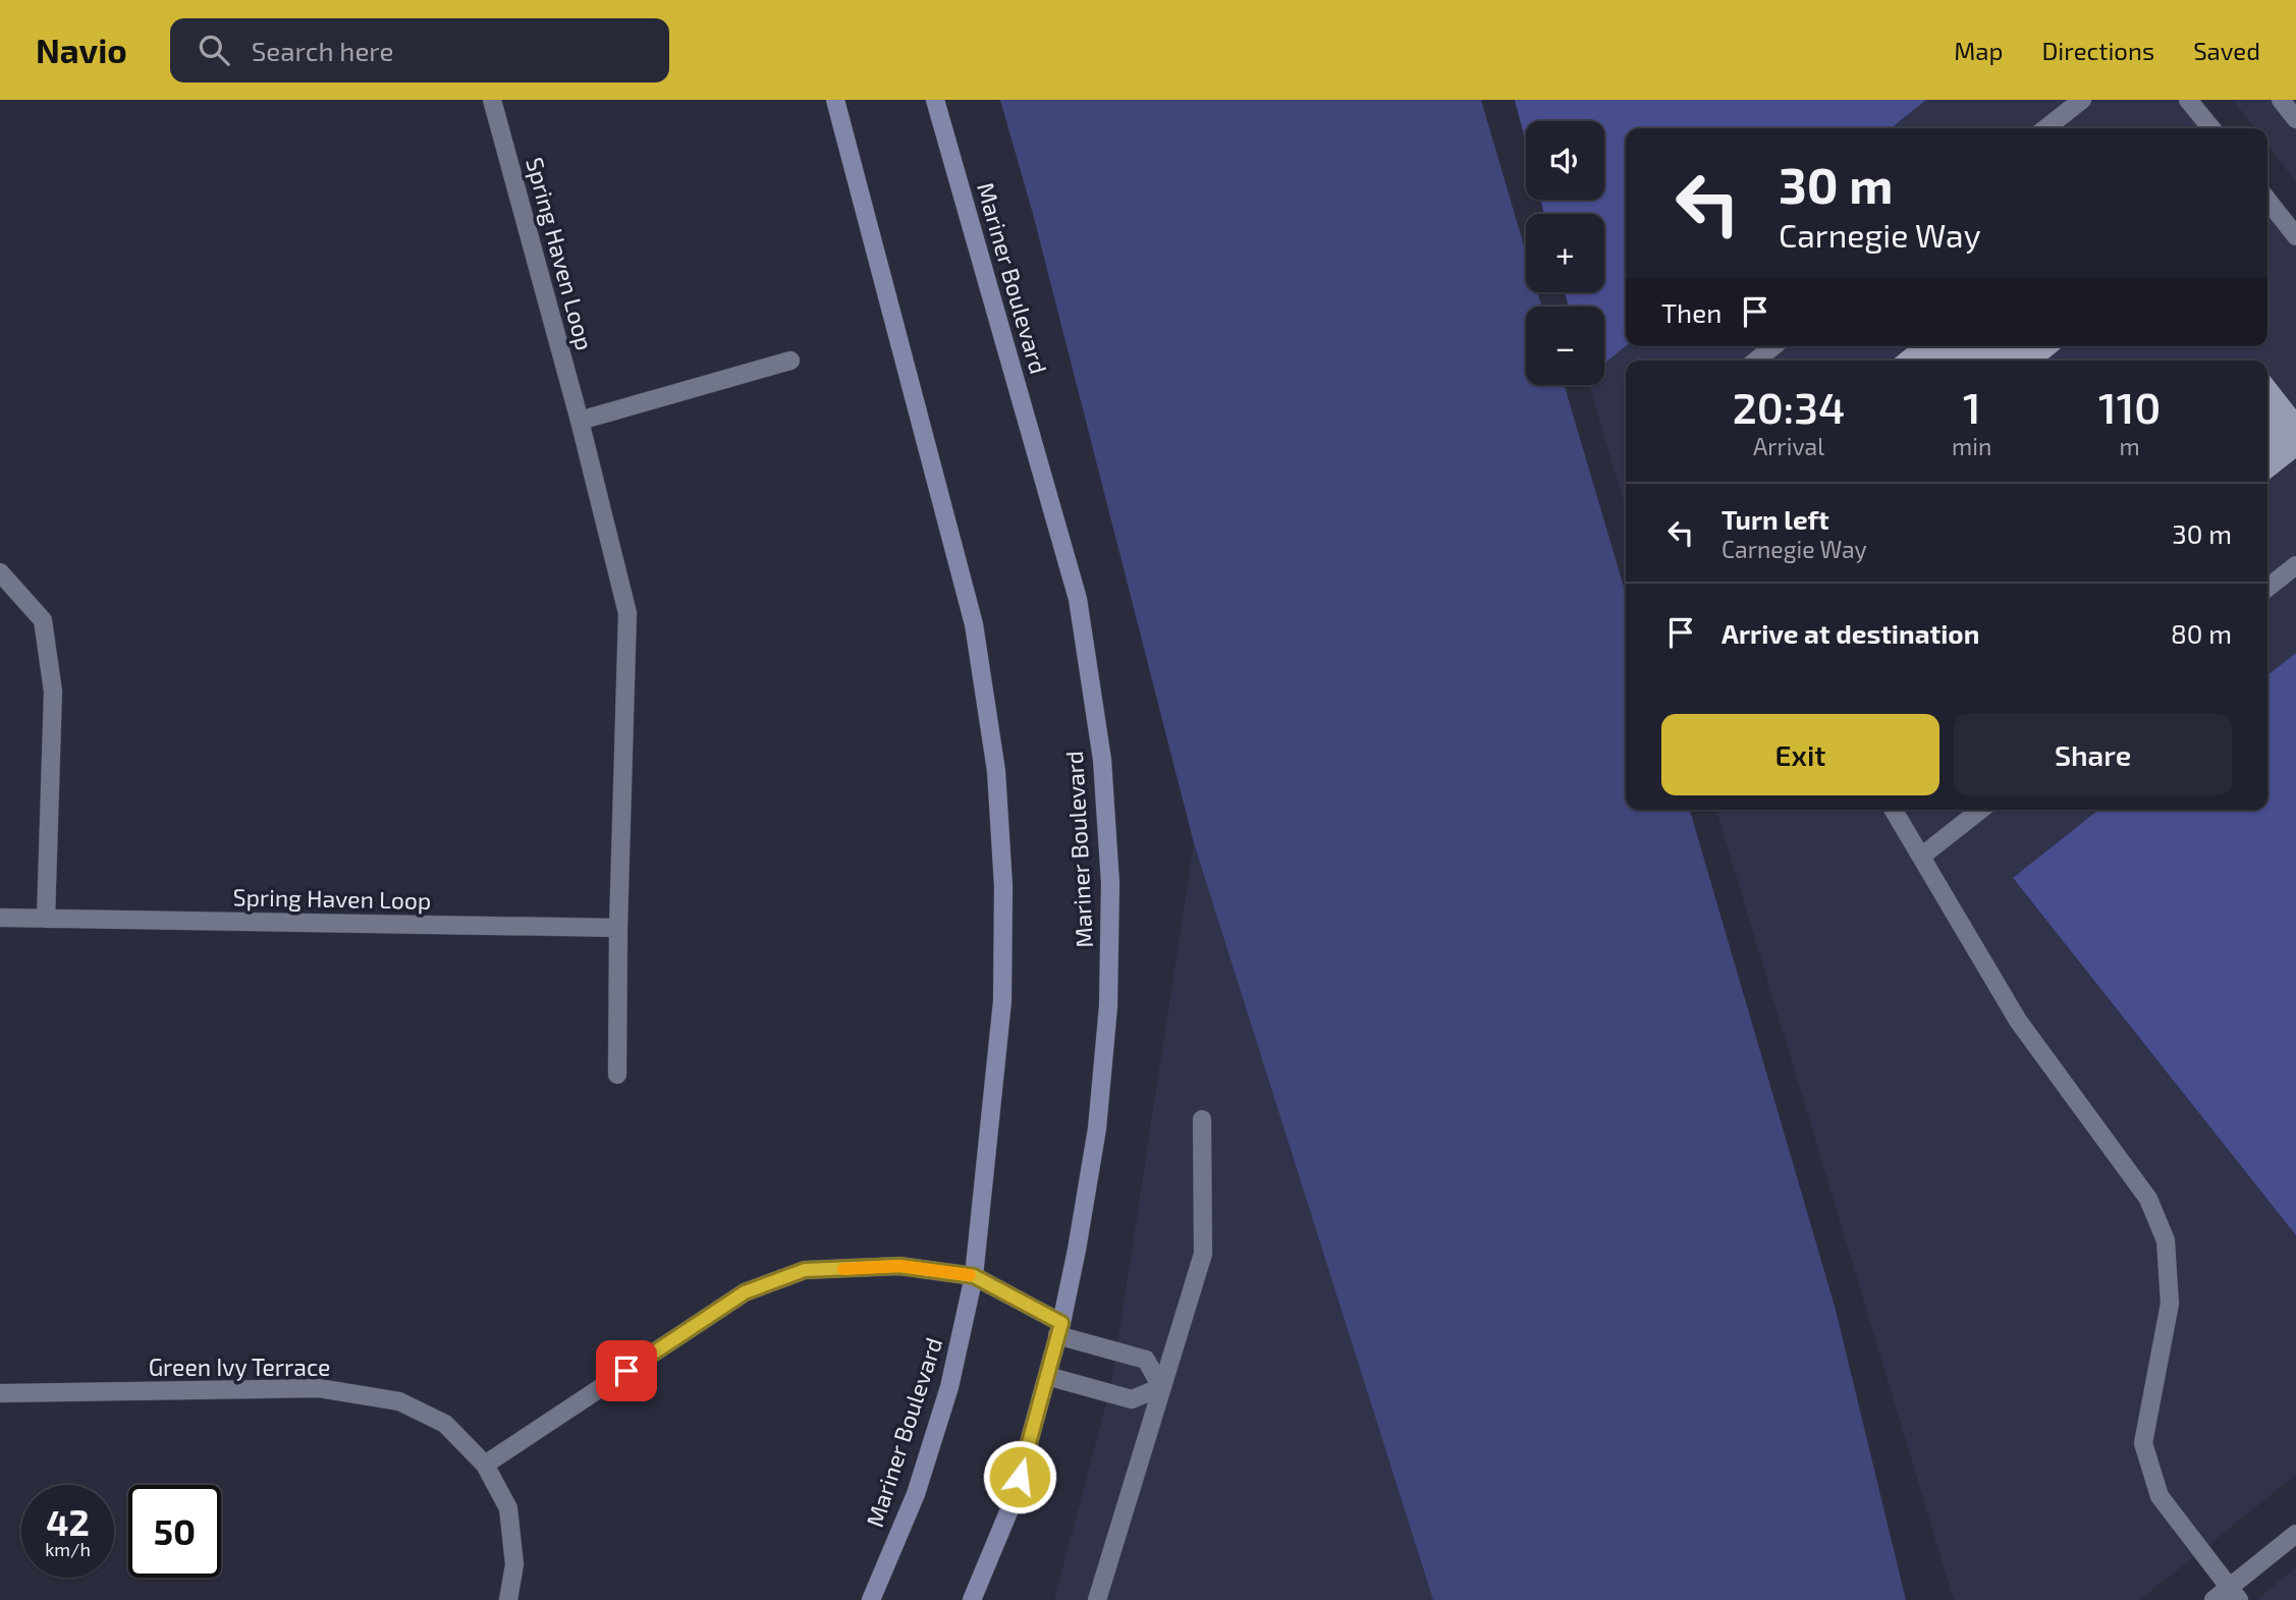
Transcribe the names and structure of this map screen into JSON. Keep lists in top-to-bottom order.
{
  "streets": {
    "main road": ["Mariner Boulevard"],
    "street": ["Spring Haven Loop", "Green Ivy Terrace"]
  },
  "page": {
    "header": "Navio",
    "search": "Search here",
    "nav": ["Map", "Directions", "Saved"],
    "map_buttons": ["+", "−"],
    "turn": ["30 m", "Carnegie Way"],
    "then": "Then",
    "eta": [
      "20:34",
      "Arrival",
      "1",
      "min",
      "110",
      "m"
    ],
    "list": [
      {
        "name": "Turn left",
        "note": "Carnegie Way",
        "value": "30 m"
      },
      {
        "name": "Arrive at destination",
        "value": "80 m"
      }
    ],
    "buttons": ["Exit", "Share"],
    "speed": "42 km/h",
    "limit": "50"
  }
}
